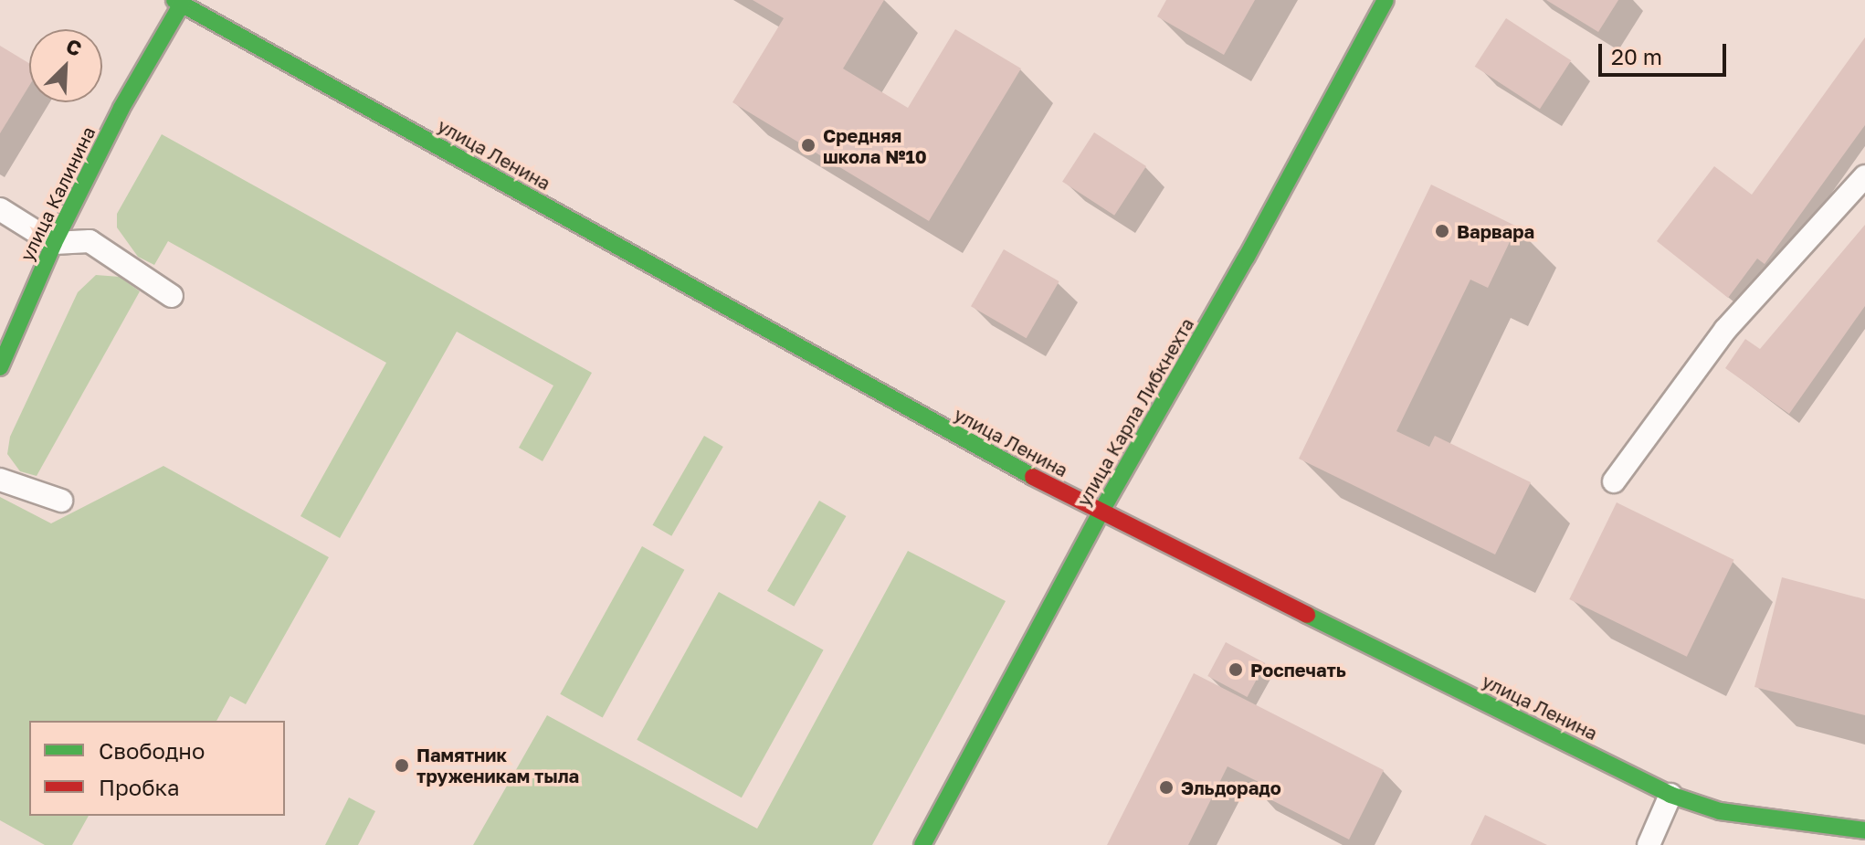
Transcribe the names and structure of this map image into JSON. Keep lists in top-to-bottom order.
{
  "streets": {
    "main road": ["улица Ленина", "улица Калинина", "улица Карла Либкнехта"]
  },
  "crossings": [
    ["улица Ленина", "улица Калинина"],
    ["улица Ленина", "улица Карла Либкнехта"]
  ],
  "places": [
    "Средняя школа №10",
    "Варвара",
    "Роспечать",
    "Памятник труженикам тыла",
    "Эльдорадо"
  ],
  "legend": ["Свободно", "Пробка"],
  "scale_bar": "20 m",
  "north": "top right"
}
